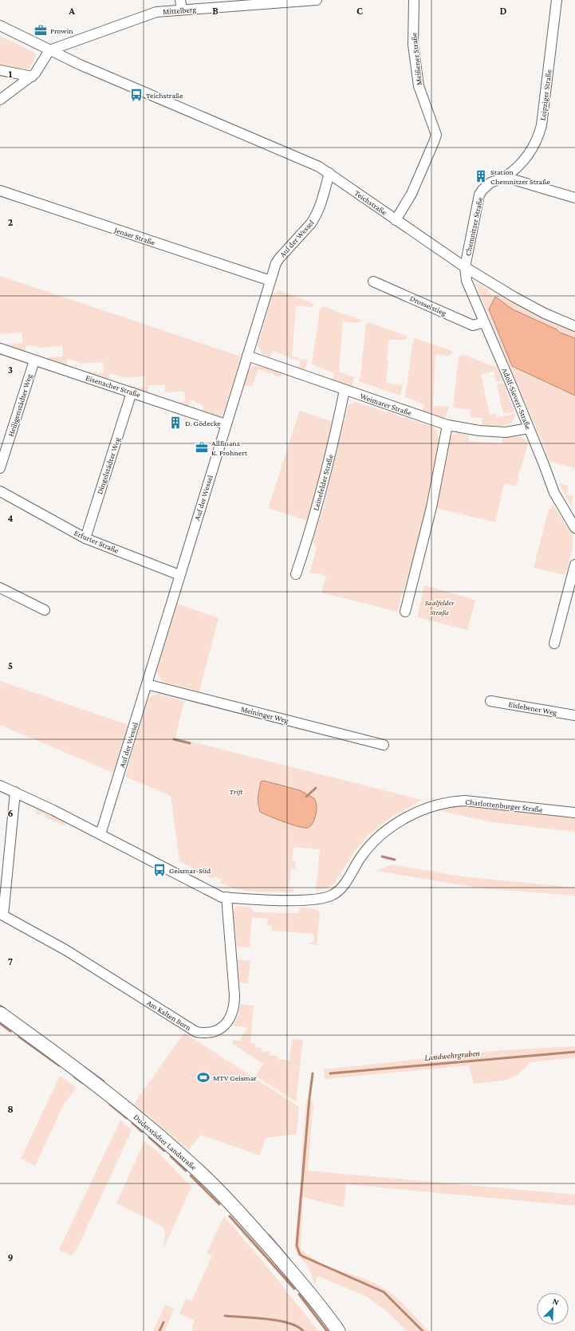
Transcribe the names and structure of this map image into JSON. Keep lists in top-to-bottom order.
{
  "streets": {
    "main road": ["Duderstädter Landstraße"],
    "street": [
      "Mittelberg",
      "Meißener Straße",
      "Leipziger Straße",
      "Teichstraße",
      "Chemnitzer Straße",
      "Jenaer Straße",
      "Auf der Wessel",
      "Drosselstieg",
      "Eisenacher Straße",
      "Adolf-Sievert-Straße",
      "Weimarer Straße",
      "Heiligenstädter Weg",
      "Dingelstädter Weg",
      "Leinefelder Straße",
      "Erfurter Straße",
      "Eislebener Weg",
      "Meininger Weg",
      "Charlottenburger Straße",
      "Am Kalten Born"
    ]
  },
  "crossings": [
    ["Mittelberg", "Teichstraße"],
    ["Meißener Straße", "Teichstraße"],
    ["Leipziger Straße", "Chemnitzer Straße"],
    ["Teichstraße", "Chemnitzer Straße"],
    ["Teichstraße", "Auf der Wessel"],
    ["Teichstraße", "Adolf-Sievert-Straße"],
    ["Chemnitzer Straße", "Adolf-Sievert-Straße"],
    ["Jenaer Straße", "Auf der Wessel"],
    ["Auf der Wessel", "Eisenacher Straße"],
    ["Auf der Wessel", "Weimarer Straße"],
    ["Auf der Wessel", "Erfurter Straße"],
    ["Auf der Wessel", "Meininger Weg"],
    ["Drosselstieg", "Adolf-Sievert-Straße"],
    ["Eisenacher Straße", "Heiligenstädter Weg"],
    ["Eisenacher Straße", "Dingelstädter Weg"],
    ["Adolf-Sievert-Straße", "Weimarer Straße"],
    ["Weimarer Straße", "Leinefelder Straße"],
    ["Dingelstädter Weg", "Erfurter Straße"],
    ["Charlottenburger Straße", "Am Kalten Born"]
  ],
  "water": ["Landwehrgraben"],
  "parks": ["Saalfelder Straße", "Trift"],
  "places": {
    "office": ["Prowin", "Allfinanz K. Frohnert"],
    "bus stop": ["Teichstraße", "Geismar-Süd"],
    "building": ["Station Chemnitzer Straße", "D. Gödecke"],
    "sports": ["MTV Geismar"]
  },
  "north": "top right",
  "grid": {
    "columns": [
      "A",
      "B",
      "C",
      "D"
    ],
    "rows": [
      "1",
      "2",
      "3",
      "4",
      "5",
      "6",
      "7",
      "8",
      "9"
    ]
  }
}
